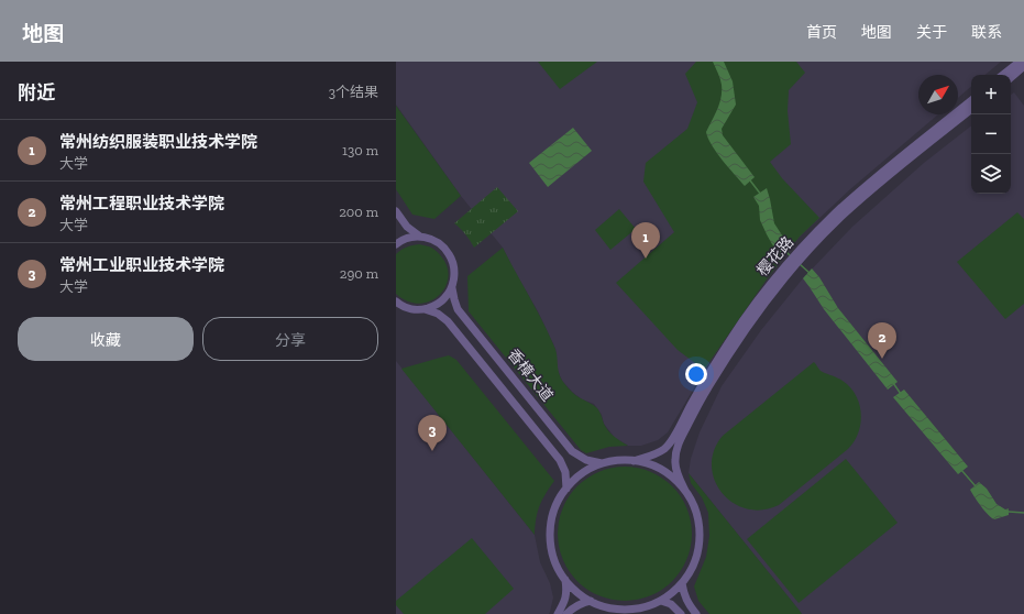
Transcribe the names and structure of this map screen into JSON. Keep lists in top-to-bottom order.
{
  "streets": {
    "street": ["樱花路", "香樟大道"]
  },
  "crossings": [
    ["樱花路", "香樟大道"]
  ],
  "north": "top right",
  "page": {
    "header": "地图",
    "nav": [
      "首页",
      "地图",
      "关于",
      "联系"
    ],
    "heading": ["附近", "3个结果"],
    "map_buttons": ["+", "−"],
    "list": [
      {
        "mark": "1",
        "name": "常州纺织服装职业技术学院",
        "note": "大学",
        "value": "130 m"
      },
      {
        "mark": "2",
        "name": "常州工程职业技术学院",
        "note": "大学",
        "value": "200 m"
      },
      {
        "mark": "3",
        "name": "常州工业职业技术学院",
        "note": "大学",
        "value": "290 m"
      }
    ],
    "pins": ["1", "2", "3"],
    "buttons": ["收藏", "分享"]
  }
}
